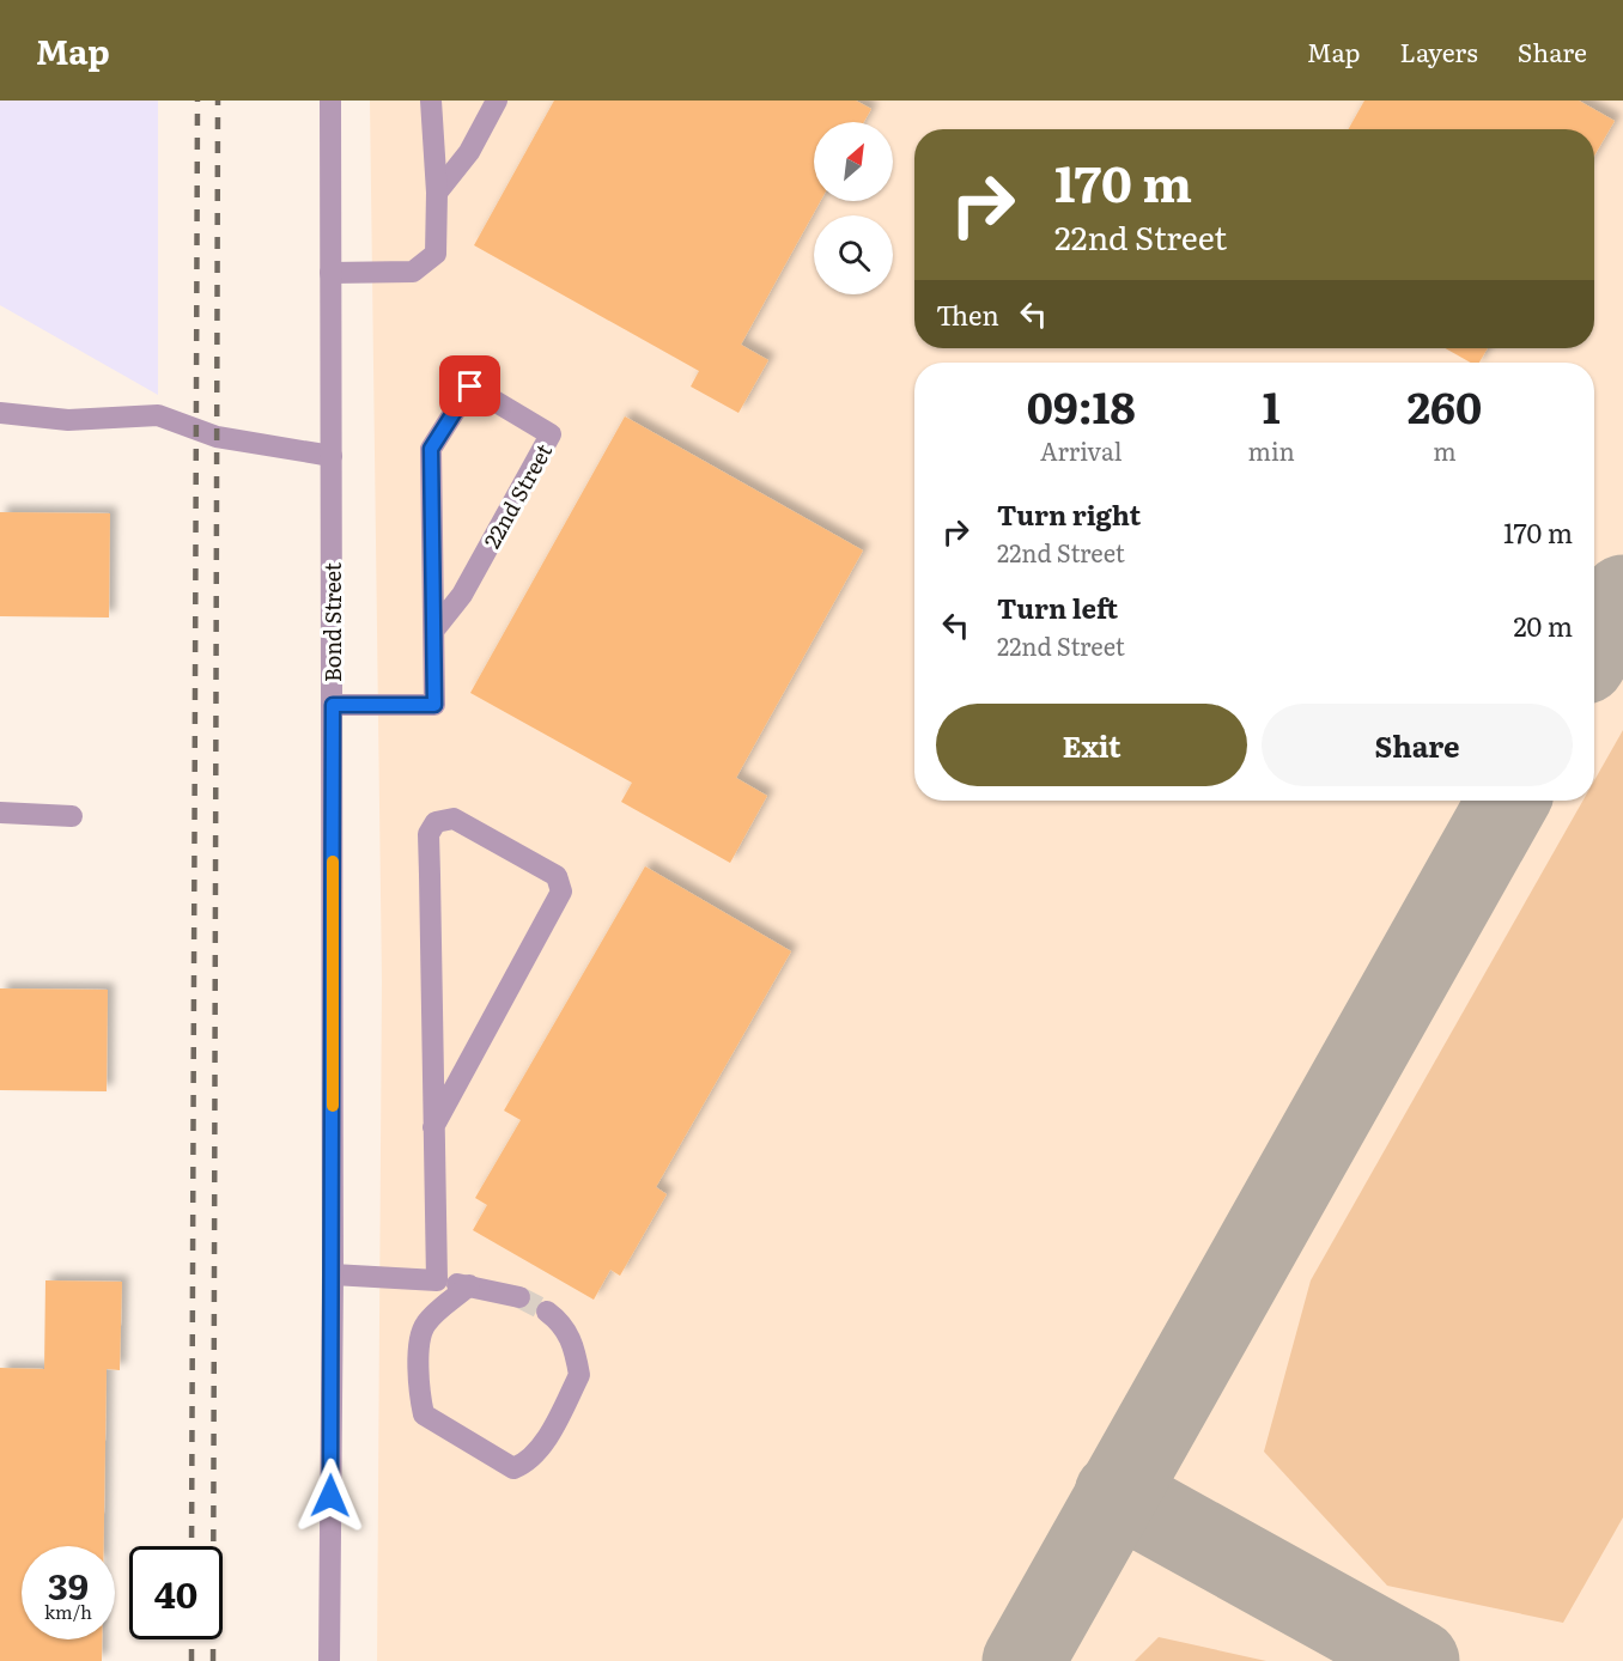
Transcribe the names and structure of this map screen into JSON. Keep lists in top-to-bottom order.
{
  "streets": {
    "street": ["22nd Street", "Bond Street"]
  },
  "crossings": [
    ["22nd Street", "Bond Street"]
  ],
  "north": "top right",
  "page": {
    "header": "Map",
    "nav": ["Map", "Layers", "Share"],
    "turn": ["170 m", "22nd Street"],
    "then": "Then",
    "eta": [
      "09:18",
      "Arrival",
      "1",
      "min",
      "260",
      "m"
    ],
    "list": [
      {
        "name": "Turn right",
        "note": "22nd Street",
        "value": "170 m"
      },
      {
        "name": "Turn left",
        "note": "22nd Street",
        "value": "20 m"
      }
    ],
    "buttons": ["Exit", "Share"],
    "speed": "39 km/h",
    "limit": "40"
  }
}
